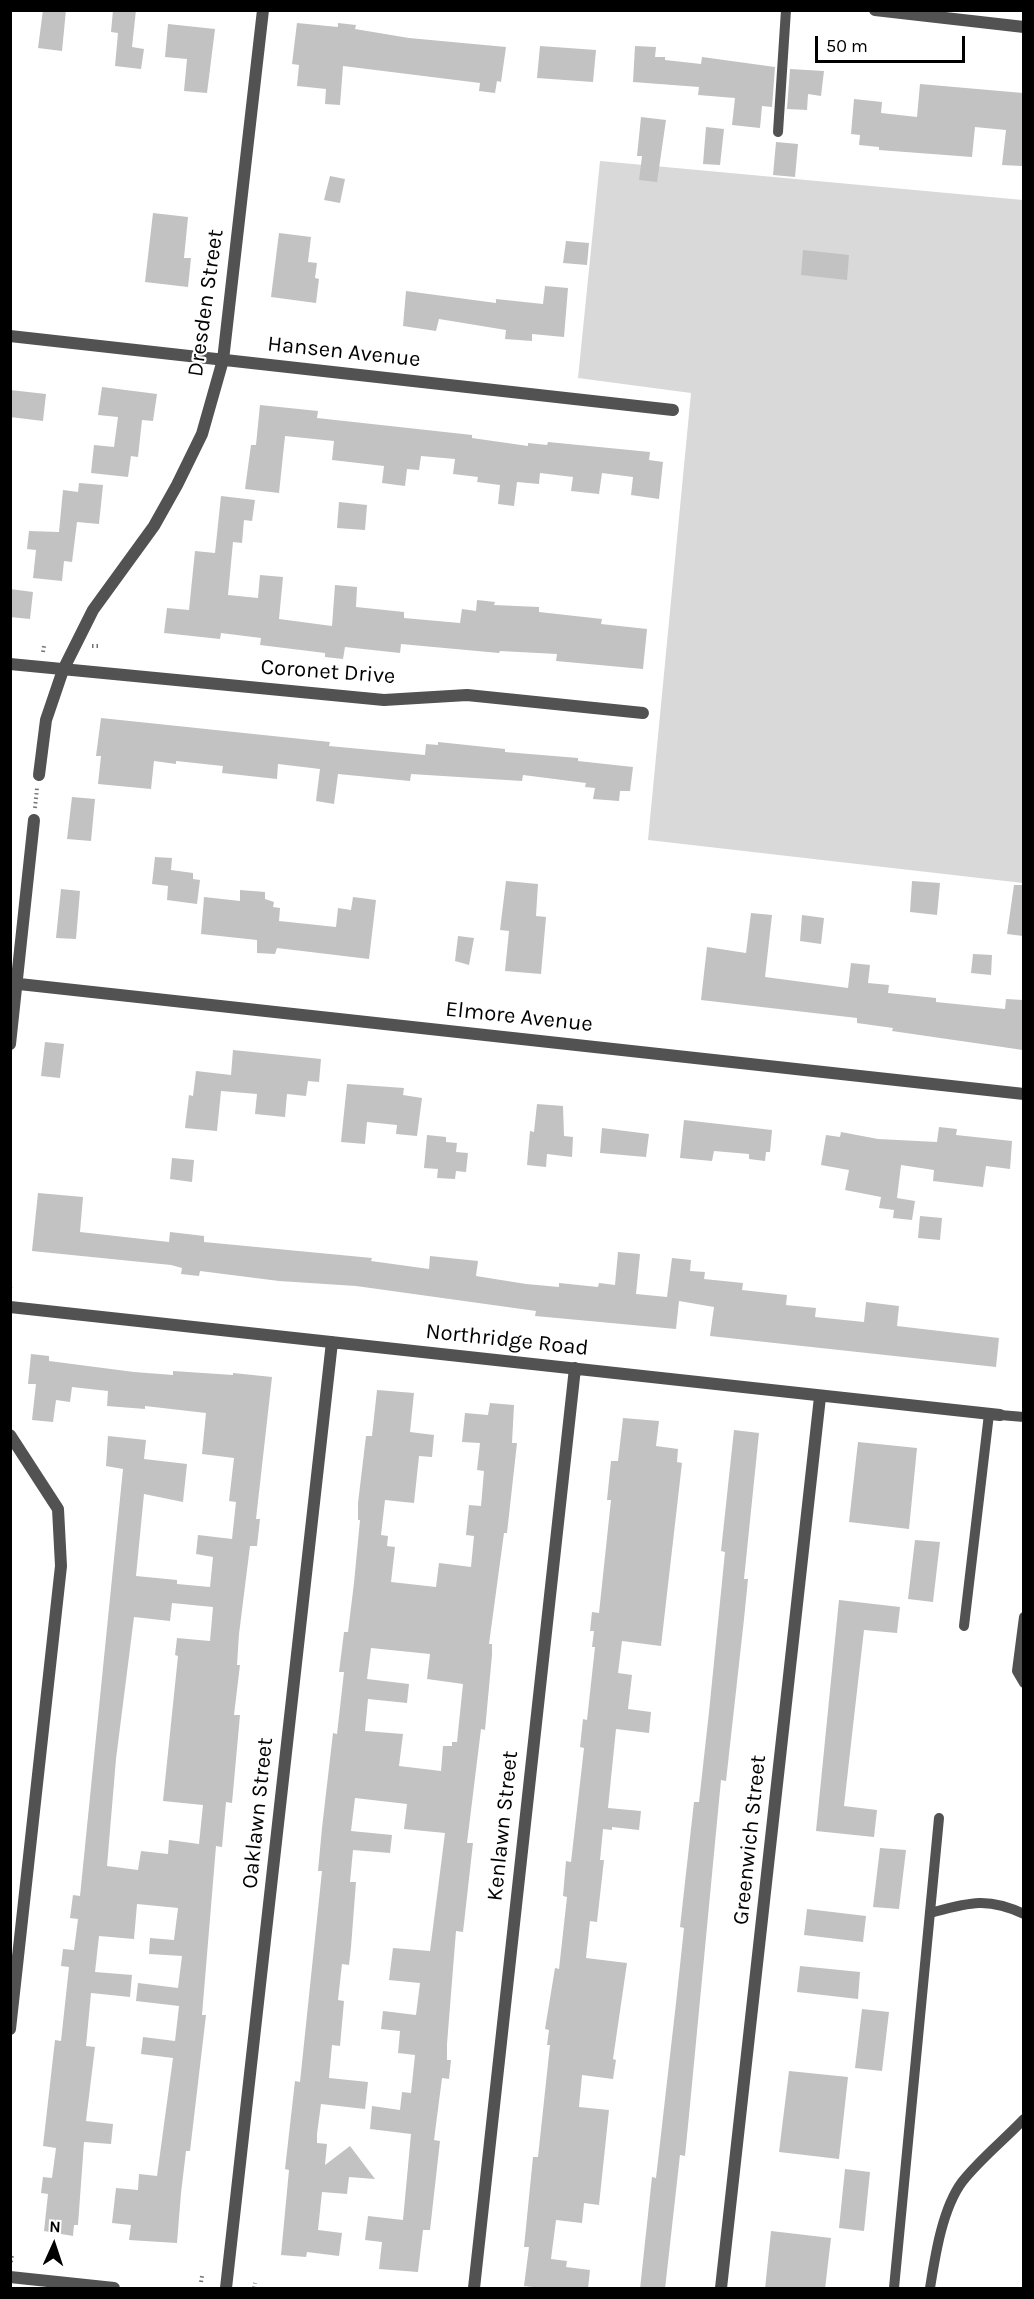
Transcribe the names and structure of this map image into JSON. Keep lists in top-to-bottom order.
{
  "streets": {
    "street": [
      "Dresden Street",
      "Hansen Avenue",
      "Coronet Drive",
      "Elmore Avenue",
      "Northridge Road",
      "Oaklawn Street",
      "Kenlawn Street",
      "Greenwich Street"
    ]
  },
  "crossings": [
    ["Dresden Street", "Hansen Avenue"],
    ["Dresden Street", "Coronet Drive"],
    ["Northridge Road", "Oaklawn Street"],
    ["Northridge Road", "Kenlawn Street"],
    ["Northridge Road", "Greenwich Street"]
  ],
  "scale_bar": "50 m",
  "north": "top"
}
